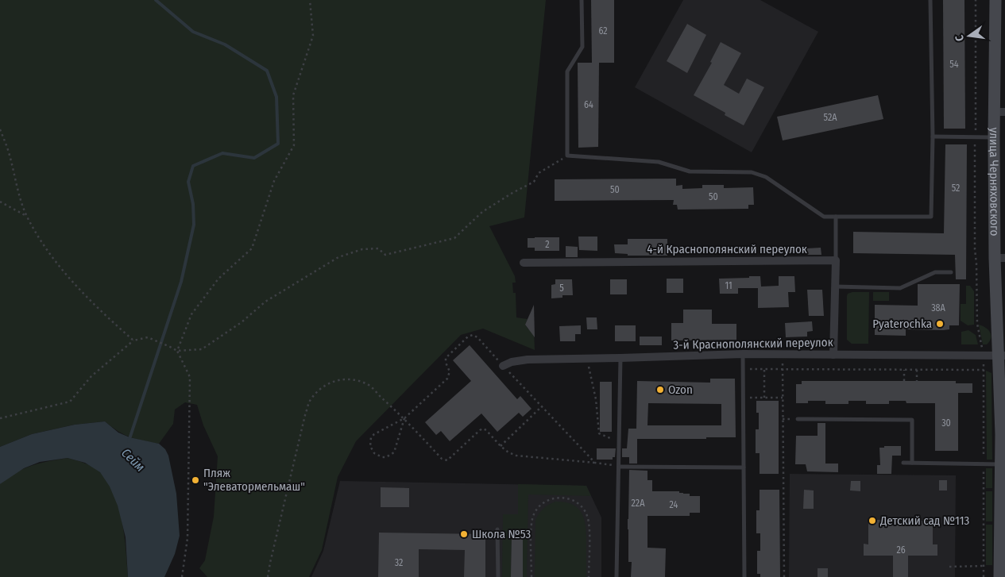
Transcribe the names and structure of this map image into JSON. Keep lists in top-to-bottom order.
{
  "streets": {
    "main road": ["улица Черняховского"],
    "street": ["4-й Краснополянский переулок", "3-й Краснополянский переулок"]
  },
  "crossings": [
    ["улица Черняховского", "3-й Краснополянский переулок"]
  ],
  "water": ["Сейм"],
  "places": [
    "Pyaterochka",
    "Ozon",
    "Пляж \"Элеватормельмаш\"",
    "Детский сад №113",
    "Школа №53"
  ],
  "house_numbers": [
    "62",
    "54",
    "64",
    "52А",
    "52",
    "50",
    "50",
    "2",
    "11",
    "5",
    "38А",
    "30",
    "22А",
    "24",
    "26",
    "32"
  ],
  "north": "left"
}
